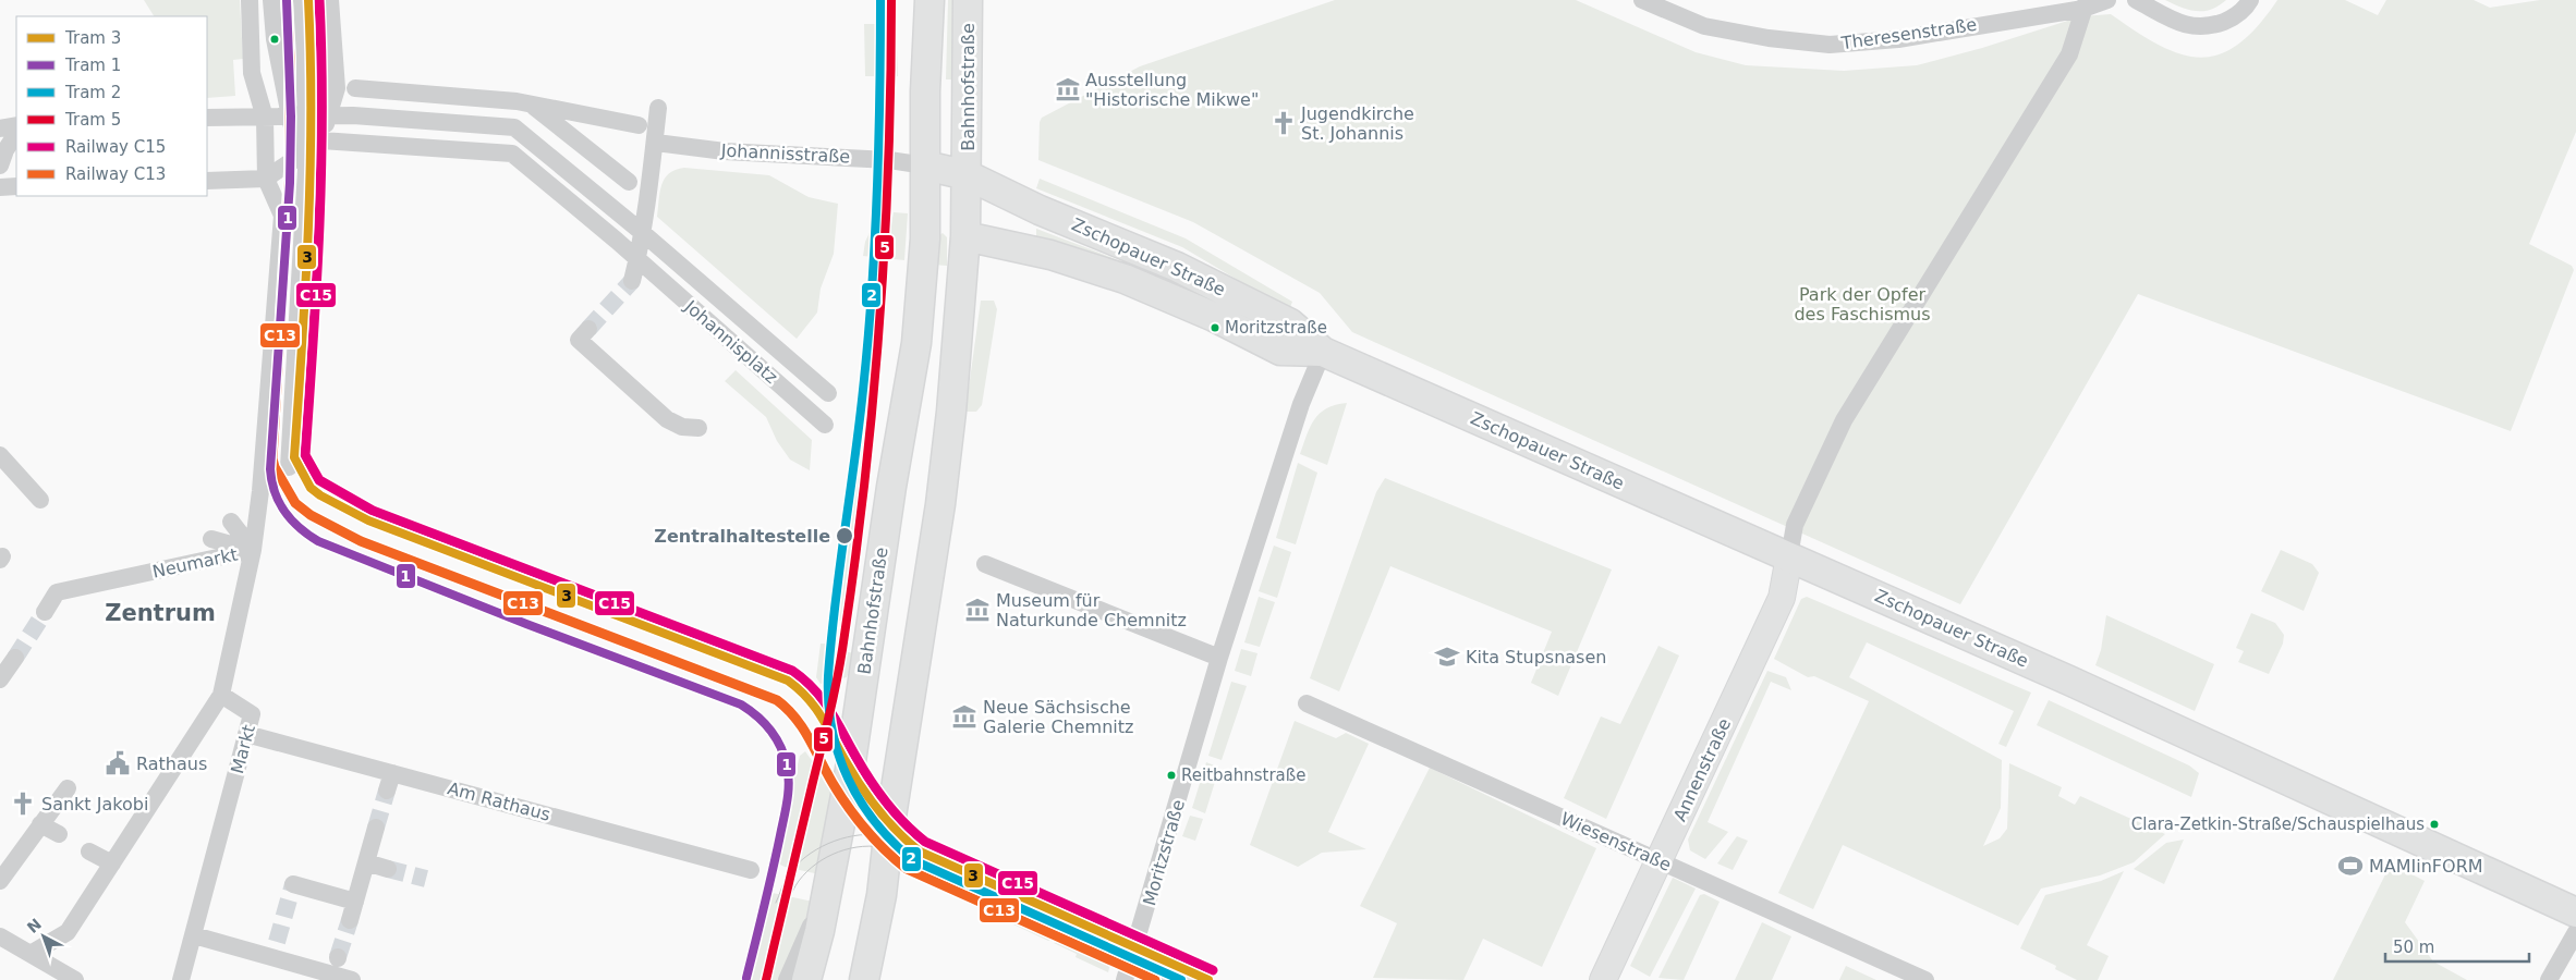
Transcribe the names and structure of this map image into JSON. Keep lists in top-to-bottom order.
{
  "streets": {
    "main road": ["Bahnhofstraße", "Zschopauer Straße"],
    "street": [
      "Theresenstraße",
      "Johannisstraße",
      "Johannisplatz",
      "Neumarkt",
      "Markt",
      "Annenstraße",
      "Am Rathaus",
      "Wiesenstraße",
      "Moritzstraße"
    ]
  },
  "crossings": [
    ["Bahnhofstraße", "Johannisstraße"],
    ["Bahnhofstraße", "Zschopauer Straße"],
    ["Johannisstraße", "Zschopauer Straße"],
    ["Zschopauer Straße", "Annenstraße"],
    ["Zschopauer Straße", "Moritzstraße"],
    ["Neumarkt", "Markt"],
    ["Markt", "Am Rathaus"],
    ["Annenstraße", "Wiesenstraße"]
  ],
  "districts": ["Zentrum"],
  "parks": ["Park der Opfer des Faschismus"],
  "places": {
    "museum": ["Ausstellung \"Historische Mikwe\"", "Museum für Naturkunde Chemnitz", "Neue Sächsische Galerie Chemnitz"],
    "church": ["Jugendkirche St. Johannis", "Sankt Jakobi"],
    "other": [
      "Moritzstraße",
      "Zentralhaltestelle",
      "Reitbahnstraße",
      "Clara-Zetkin-Straße/Schauspielhaus"
    ],
    "school or university": ["Kita Stupsnasen"],
    "public building": ["Rathaus"],
    "sports": ["MAMIinFORM"]
  },
  "lines": [
    "tram line 3",
    "tram line 1",
    "tram line 2",
    "tram line 5",
    "rail line C15",
    "rail line C13"
  ],
  "legend": [
    "Tram 3",
    "Tram 1",
    "Tram 2",
    "Tram 5",
    "Railway C15",
    "Railway C13"
  ],
  "scale_bar": "50 m",
  "north": "top left"
}
